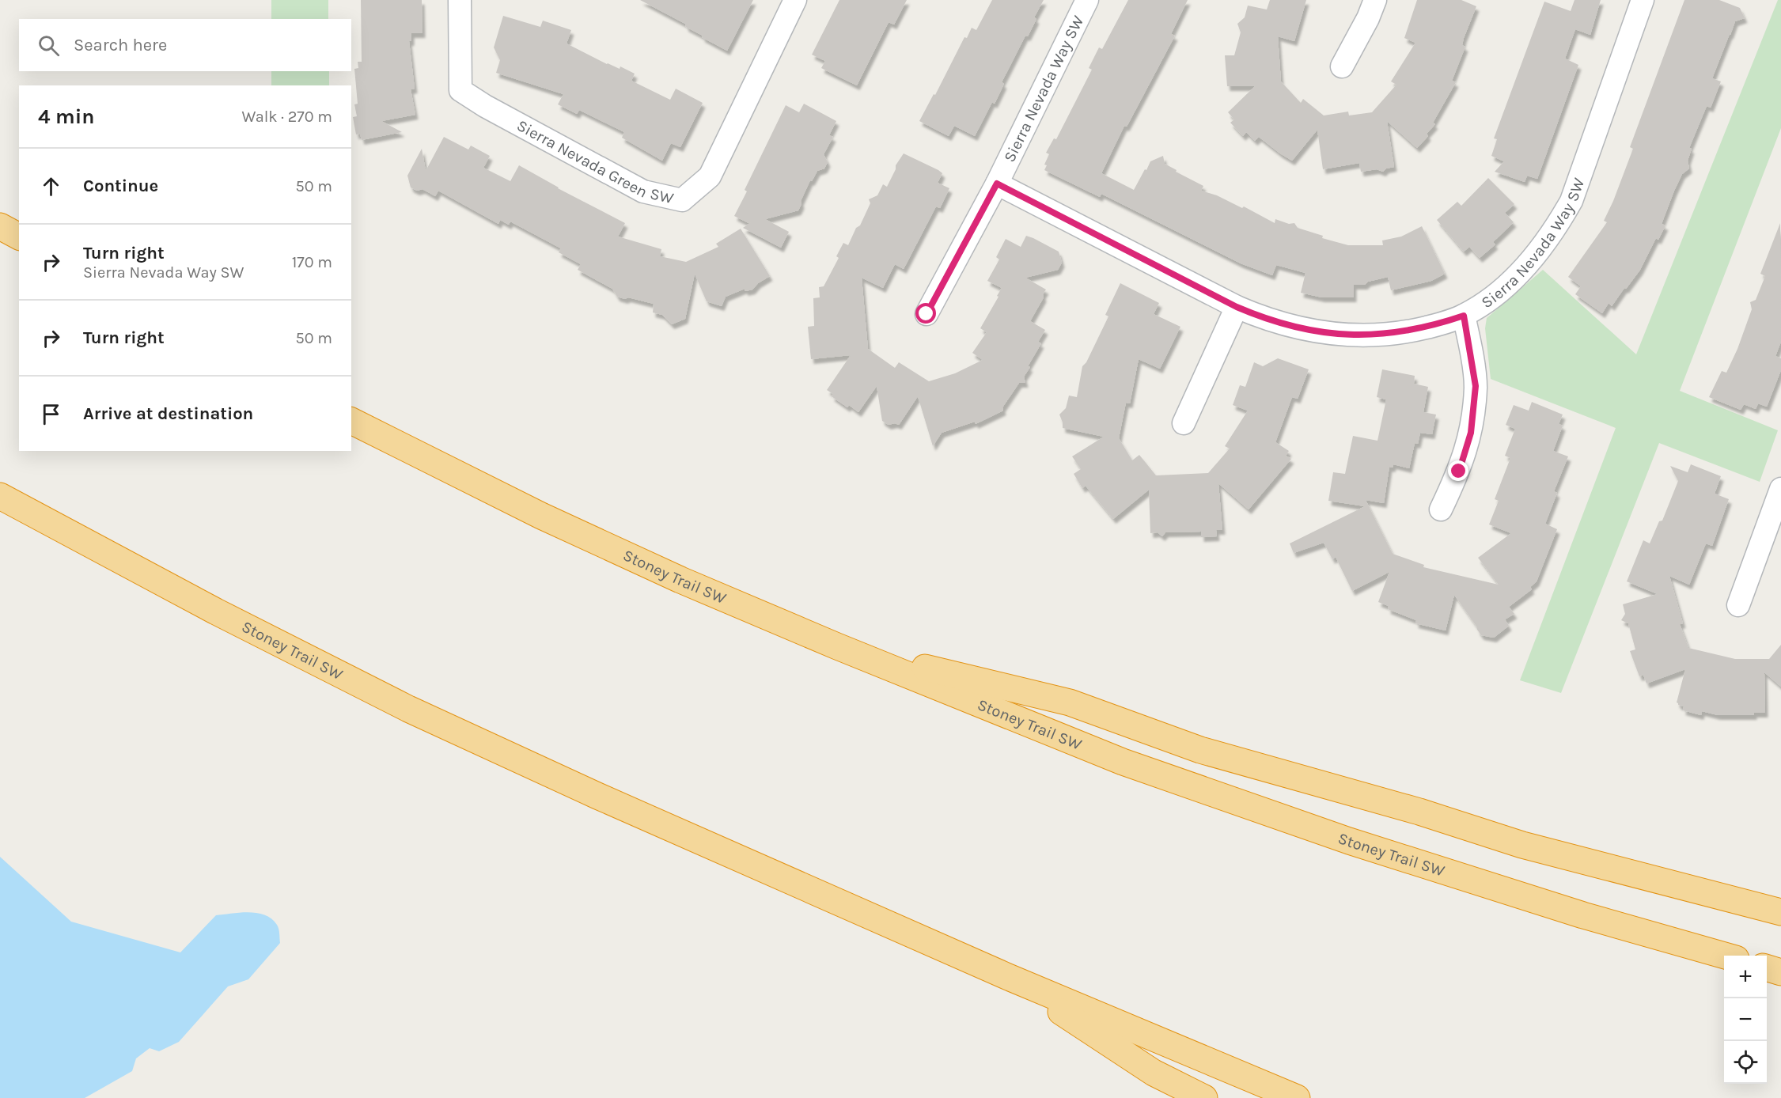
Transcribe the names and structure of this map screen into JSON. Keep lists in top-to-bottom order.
{
  "streets": {
    "highway": ["Stoney Trail SW"],
    "street": ["Sierra Nevada Way SW", "Sierra Nevada Green SW"]
  },
  "page": {
    "search": "Search here",
    "heading": ["4 min", "Walk · 270 m"],
    "list": [
      ["Continue", "50 m"],
      ["Turn right", "Sierra Nevada Way SW", "170 m"],
      ["Turn right", "50 m"],
      "Arrive at destination"
    ],
    "map_buttons": ["+", "−"]
  }
}
